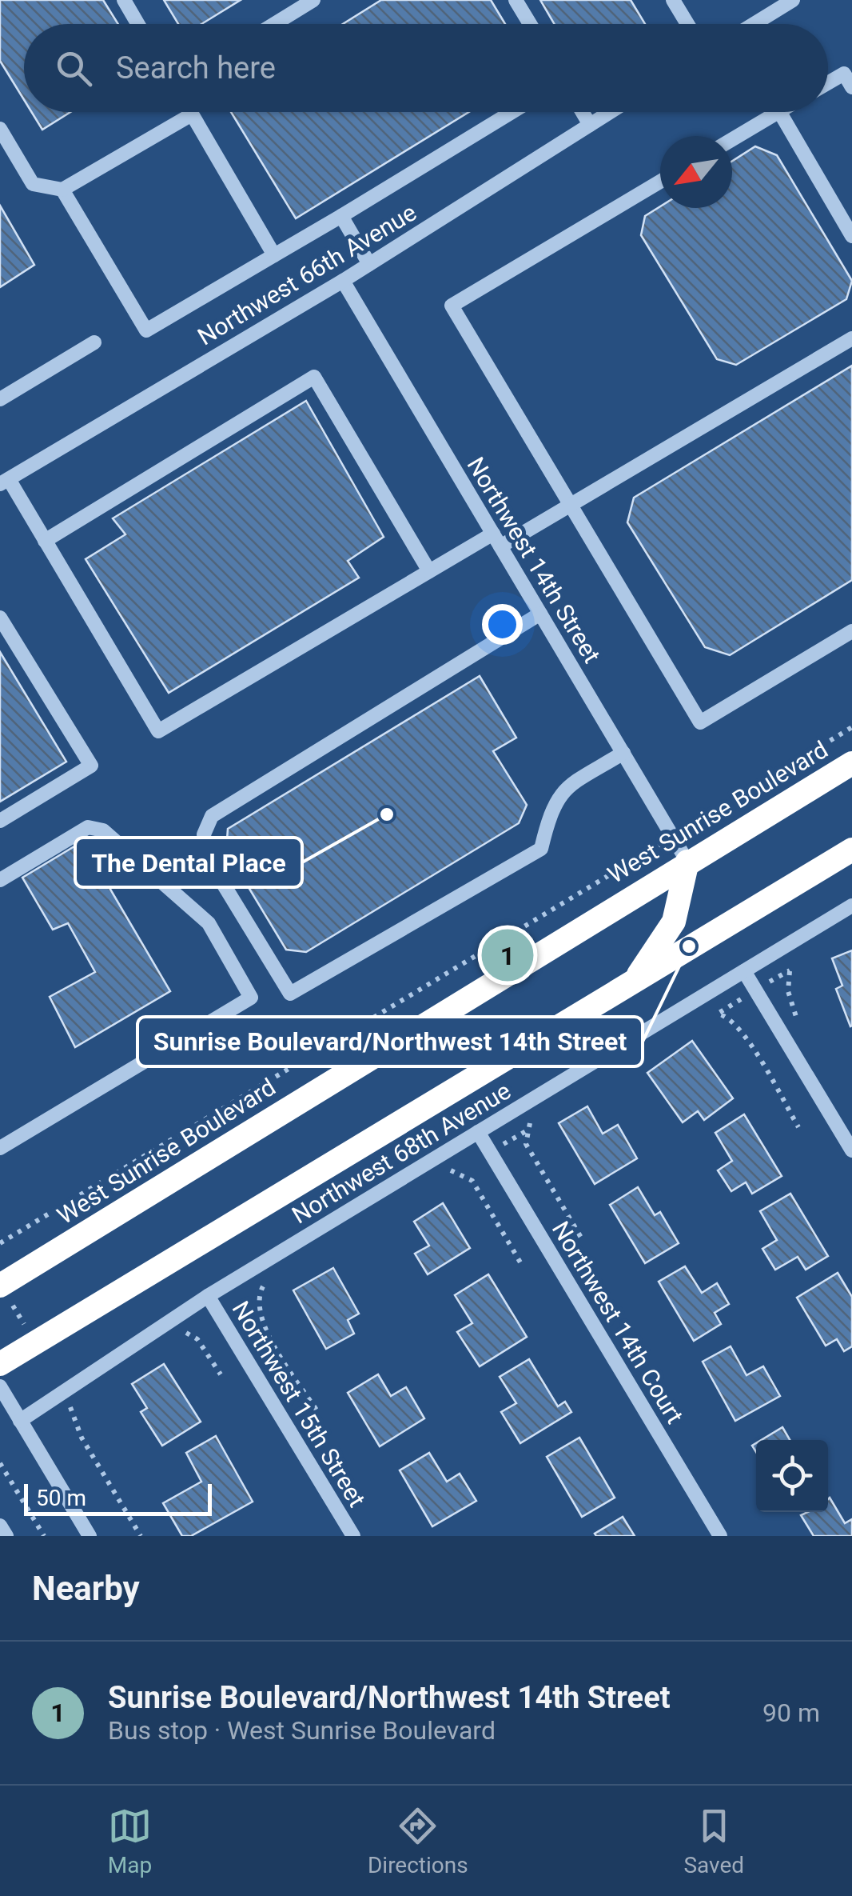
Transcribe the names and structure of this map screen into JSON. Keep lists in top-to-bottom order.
{
  "streets": {
    "highway": ["West Sunrise Boulevard"],
    "street": [
      "Northwest 66th Avenue",
      "Northwest 14th Street",
      "Northwest 68th Avenue",
      "Northwest 14th Court",
      "Northwest 15th Street"
    ]
  },
  "crossings": [
    ["Northwest 66th Avenue", "Northwest 14th Street"],
    ["Northwest 14th Street", "West Sunrise Boulevard"],
    ["Northwest 68th Avenue", "Northwest 14th Court"],
    ["Northwest 68th Avenue", "Northwest 15th Street"]
  ],
  "places": ["The Dental Place", "Sunrise Boulevard/Northwest 14th Street"],
  "scale_bar": "50 m",
  "north": "bottom left",
  "page": {
    "search": "Search here",
    "pins": "1",
    "scale": "50 m",
    "heading": "Nearby",
    "list": [
      {
        "mark": "1",
        "name": "Sunrise Boulevard/Northwest 14th Street",
        "note": "Bus stop · West Sunrise Boulevard",
        "value": "90 m"
      }
    ],
    "nav": ["Map", "Directions", "Saved"]
  }
}
